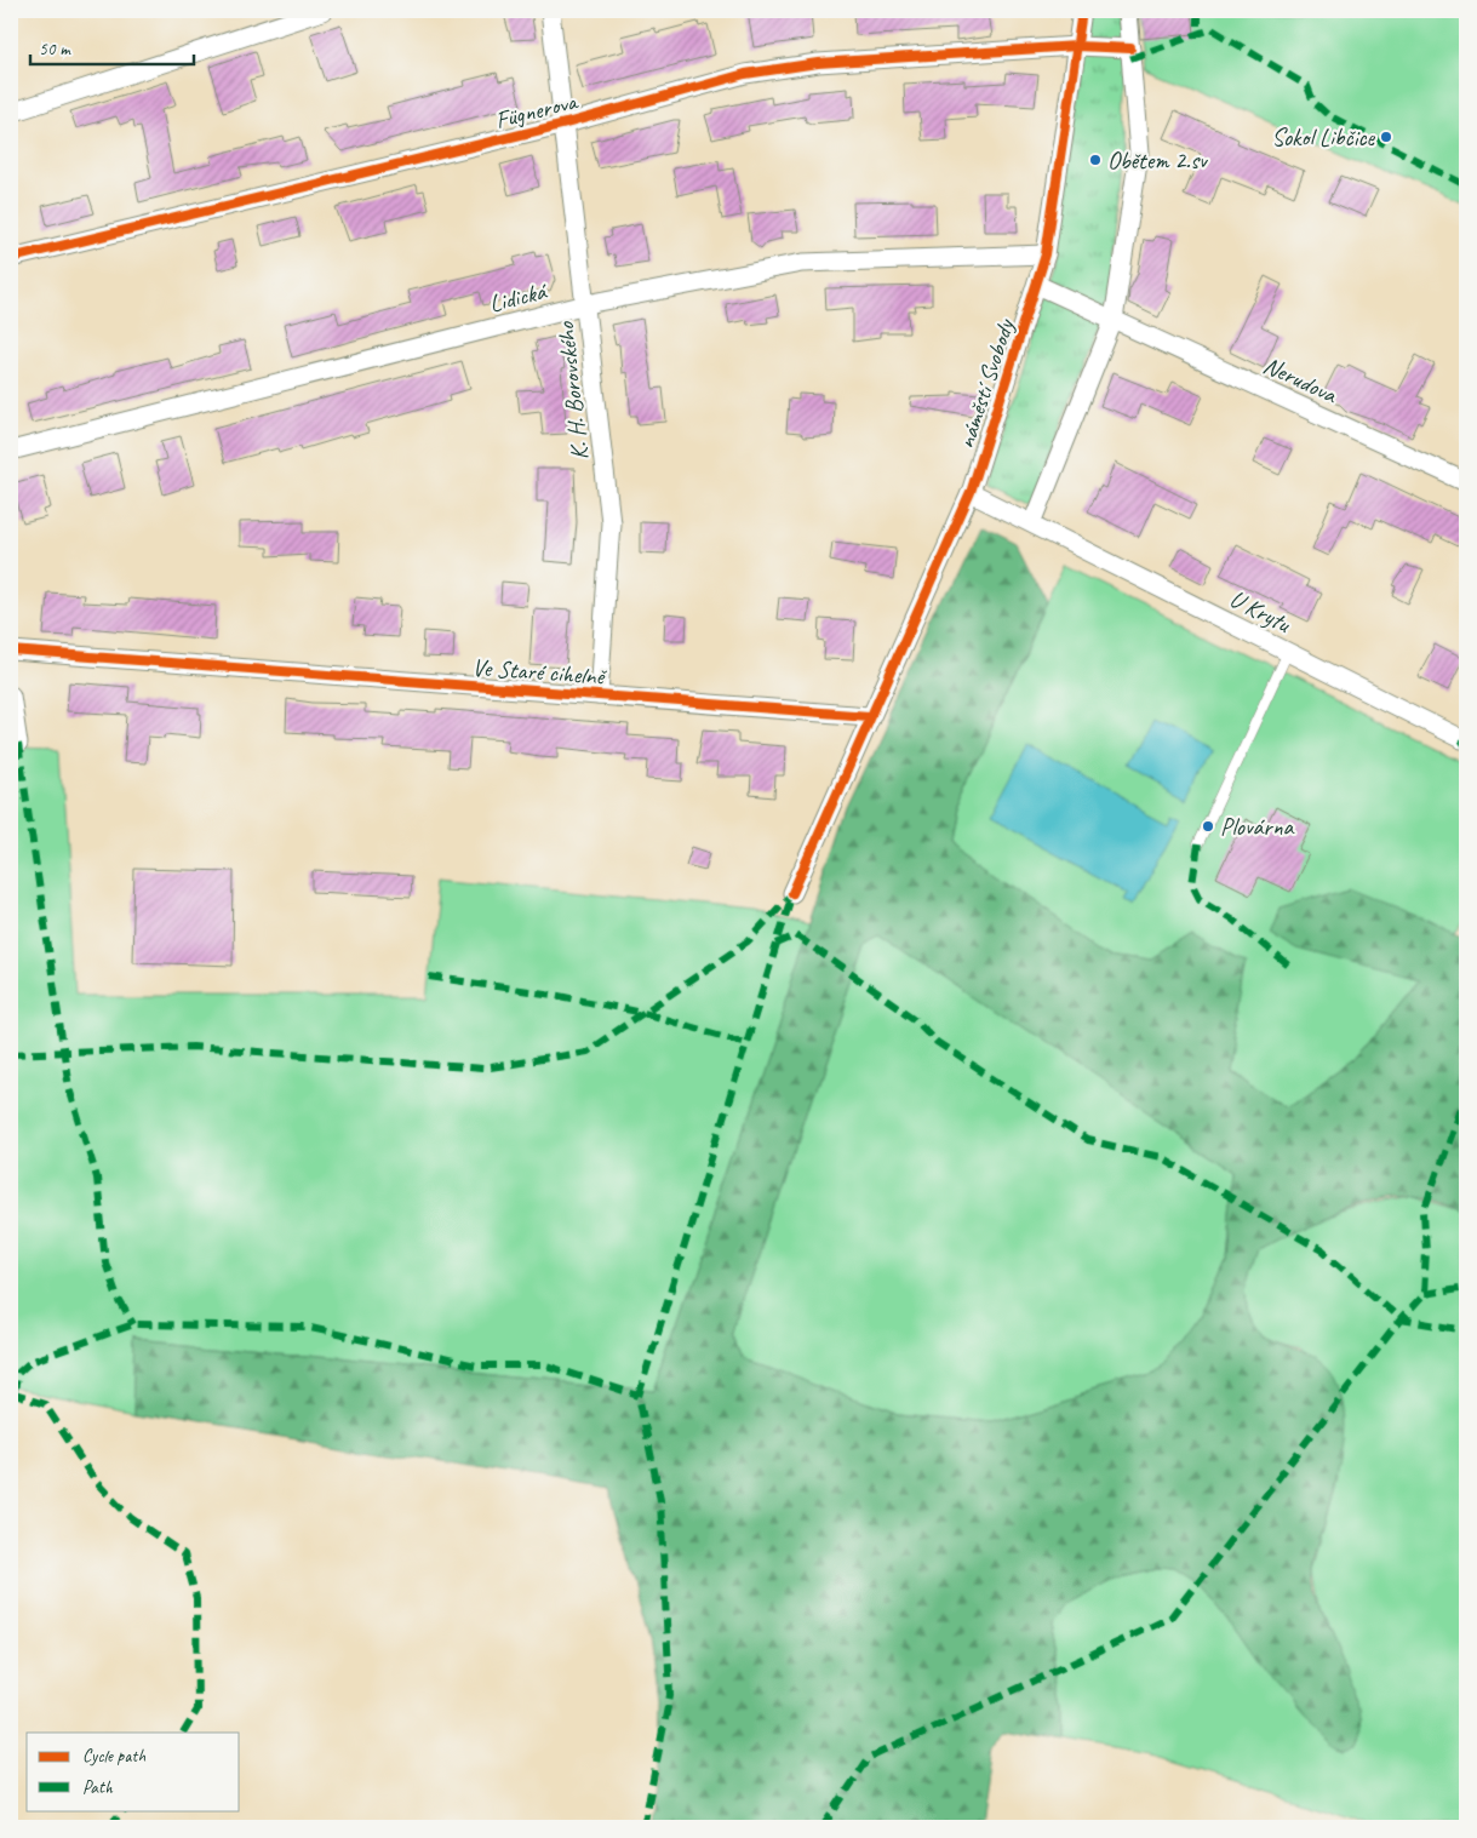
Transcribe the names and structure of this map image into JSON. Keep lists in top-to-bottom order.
{
  "streets": {
    "street": [
      "Fügnerova",
      "Lidická",
      "Nerudova",
      "náměstí Svobody",
      "K. H. Borovského",
      "U Krytu",
      "Ve Staré cihelně"
    ]
  },
  "crossings": [
    ["Fügnerova", "náměstí Svobody"],
    ["Fügnerova", "K. H. Borovského"],
    ["Lidická", "náměstí Svobody"],
    ["Lidická", "K. H. Borovského"],
    ["náměstí Svobody", "Ve Staré cihelně"],
    ["K. H. Borovského", "Ve Staré cihelně"]
  ],
  "places": ["Sokol Libčice", "Obětem 2.sv", "Plovárna"],
  "legend": ["Cycle path", "Path"],
  "scale_bar": "50 m"
}
